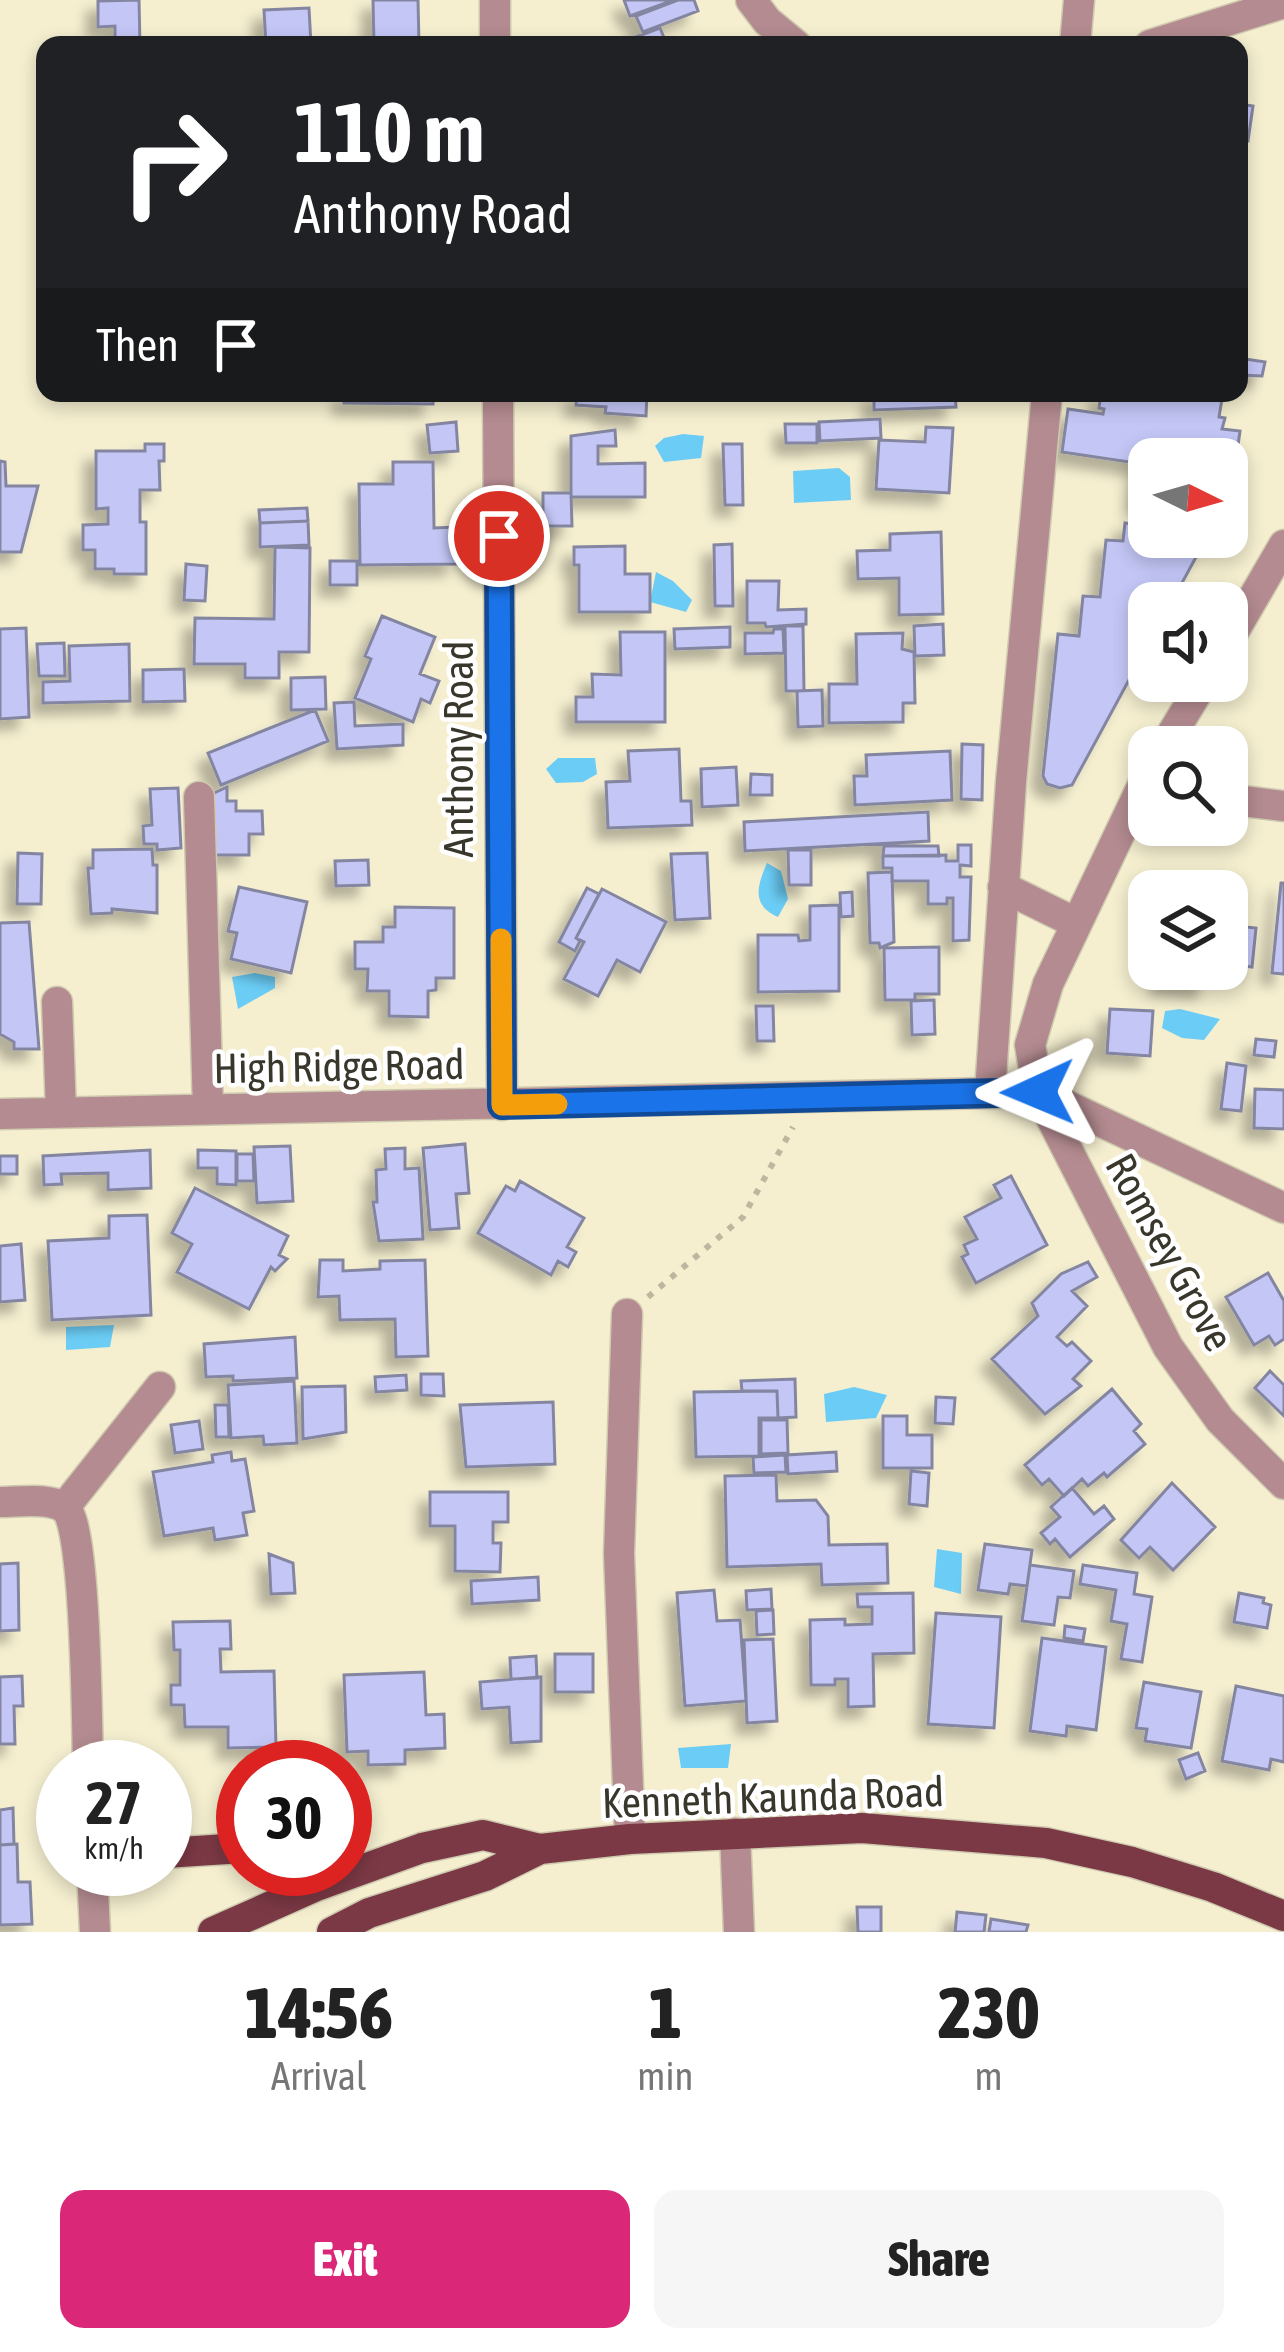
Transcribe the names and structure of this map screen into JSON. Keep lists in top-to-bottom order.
{
  "streets": {
    "main road": ["Kenneth Kaunda Road"],
    "street": ["Anthony Road", "High Ridge Road", "Romsey Grove"]
  },
  "crossings": [
    ["Anthony Road", "High Ridge Road"],
    ["High Ridge Road", "Romsey Grove"]
  ],
  "north": "right",
  "page": {
    "turn": ["110 m", "Anthony Road"],
    "then": "Then",
    "speed": "27 km/h",
    "limit": "30",
    "eta": [
      "14:56",
      "Arrival",
      "1",
      "min",
      "230",
      "m"
    ],
    "buttons": ["Exit", "Share"]
  }
}
